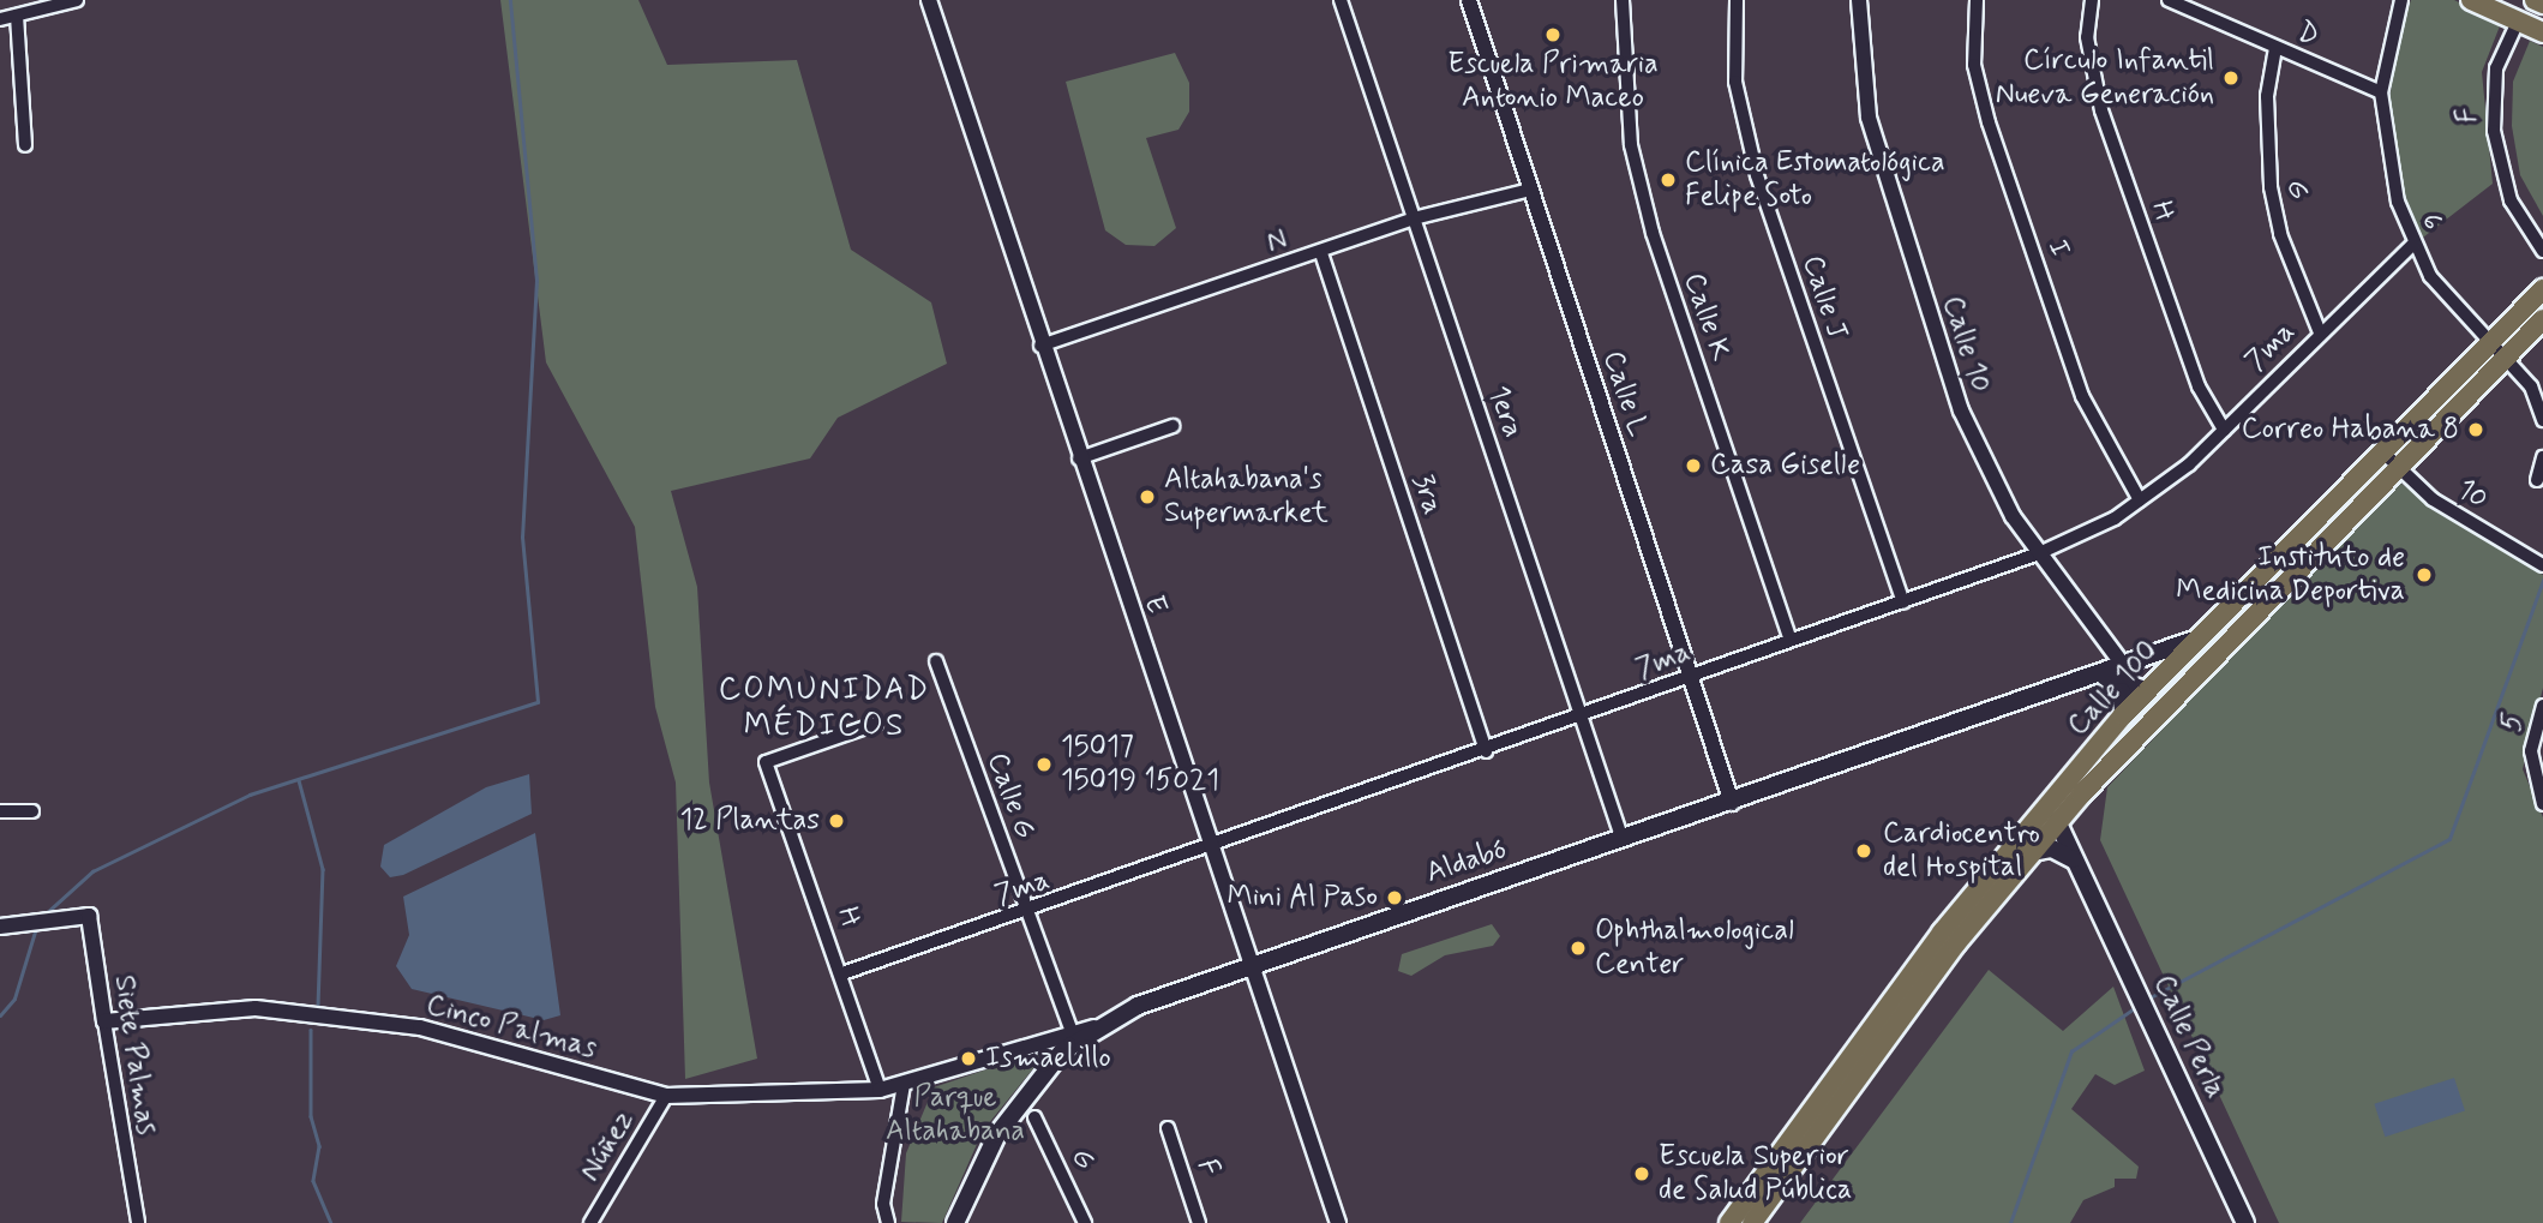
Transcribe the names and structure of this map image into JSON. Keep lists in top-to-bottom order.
{
  "streets": {
    "main road": ["Calle 100", "Aldabó", "Calle Perla"],
    "street": [
      "D",
      "F",
      "G",
      "H",
      "6",
      "N",
      "I",
      "Calle J",
      "Calle K",
      "Calle 10",
      "7ma",
      "Calle L",
      "1era",
      "3ra",
      "10",
      "E",
      "5",
      "Calle G",
      "Cinco Palmas",
      "Siete Palmas",
      "Núñez"
    ]
  },
  "crossings": [
    ["D", "G"],
    ["D", "6"],
    ["G", "7ma"],
    ["H", "7ma"],
    ["H", "Cinco Palmas"],
    ["6", "7ma"],
    ["6", "Calle 100"],
    ["N", "Calle L"],
    ["N", "1era"],
    ["N", "3ra"],
    ["N", "E"],
    ["I", "7ma"],
    ["Calle J", "7ma"],
    ["Calle K", "7ma"],
    ["Calle 10", "7ma"],
    ["Calle 10", "Aldabó"],
    ["7ma", "Calle L"],
    ["7ma", "1era"],
    ["7ma", "3ra"],
    ["7ma", "E"],
    ["7ma", "Calle G"],
    ["Calle L", "Aldabó"],
    ["1era", "Aldabó"],
    ["10", "Calle 100"],
    ["E", "Aldabó"],
    ["Calle 100", "Aldabó"],
    ["Calle 100", "Calle Perla"],
    ["Calle G", "Aldabó"],
    ["Calle G", "Cinco Palmas"],
    ["Aldabó", "Cinco Palmas"],
    ["Cinco Palmas", "Siete Palmas"],
    ["Cinco Palmas", "Núñez"]
  ],
  "districts": ["COMUNIDAD MÉDICOS"],
  "parks": ["Parque Altahabana"],
  "places": [
    "Escuela Primaria Antonio Maceo",
    "Círculo Infantil Nueva Generación",
    "Clínica Estomatológica Felipe Soto",
    "Correo Habana 8",
    "Casa Giselle",
    "Altahabana's Supermarket",
    "Instituto de Medicina Deportiva",
    "15017 15019 15021",
    "12 Plantas",
    "Cardiocentro del Hospital",
    "Mini Al Paso",
    "Ophthalmological Center",
    "Ismaelillo",
    "Escuela Superior de Salud Pública"
  ]
}
